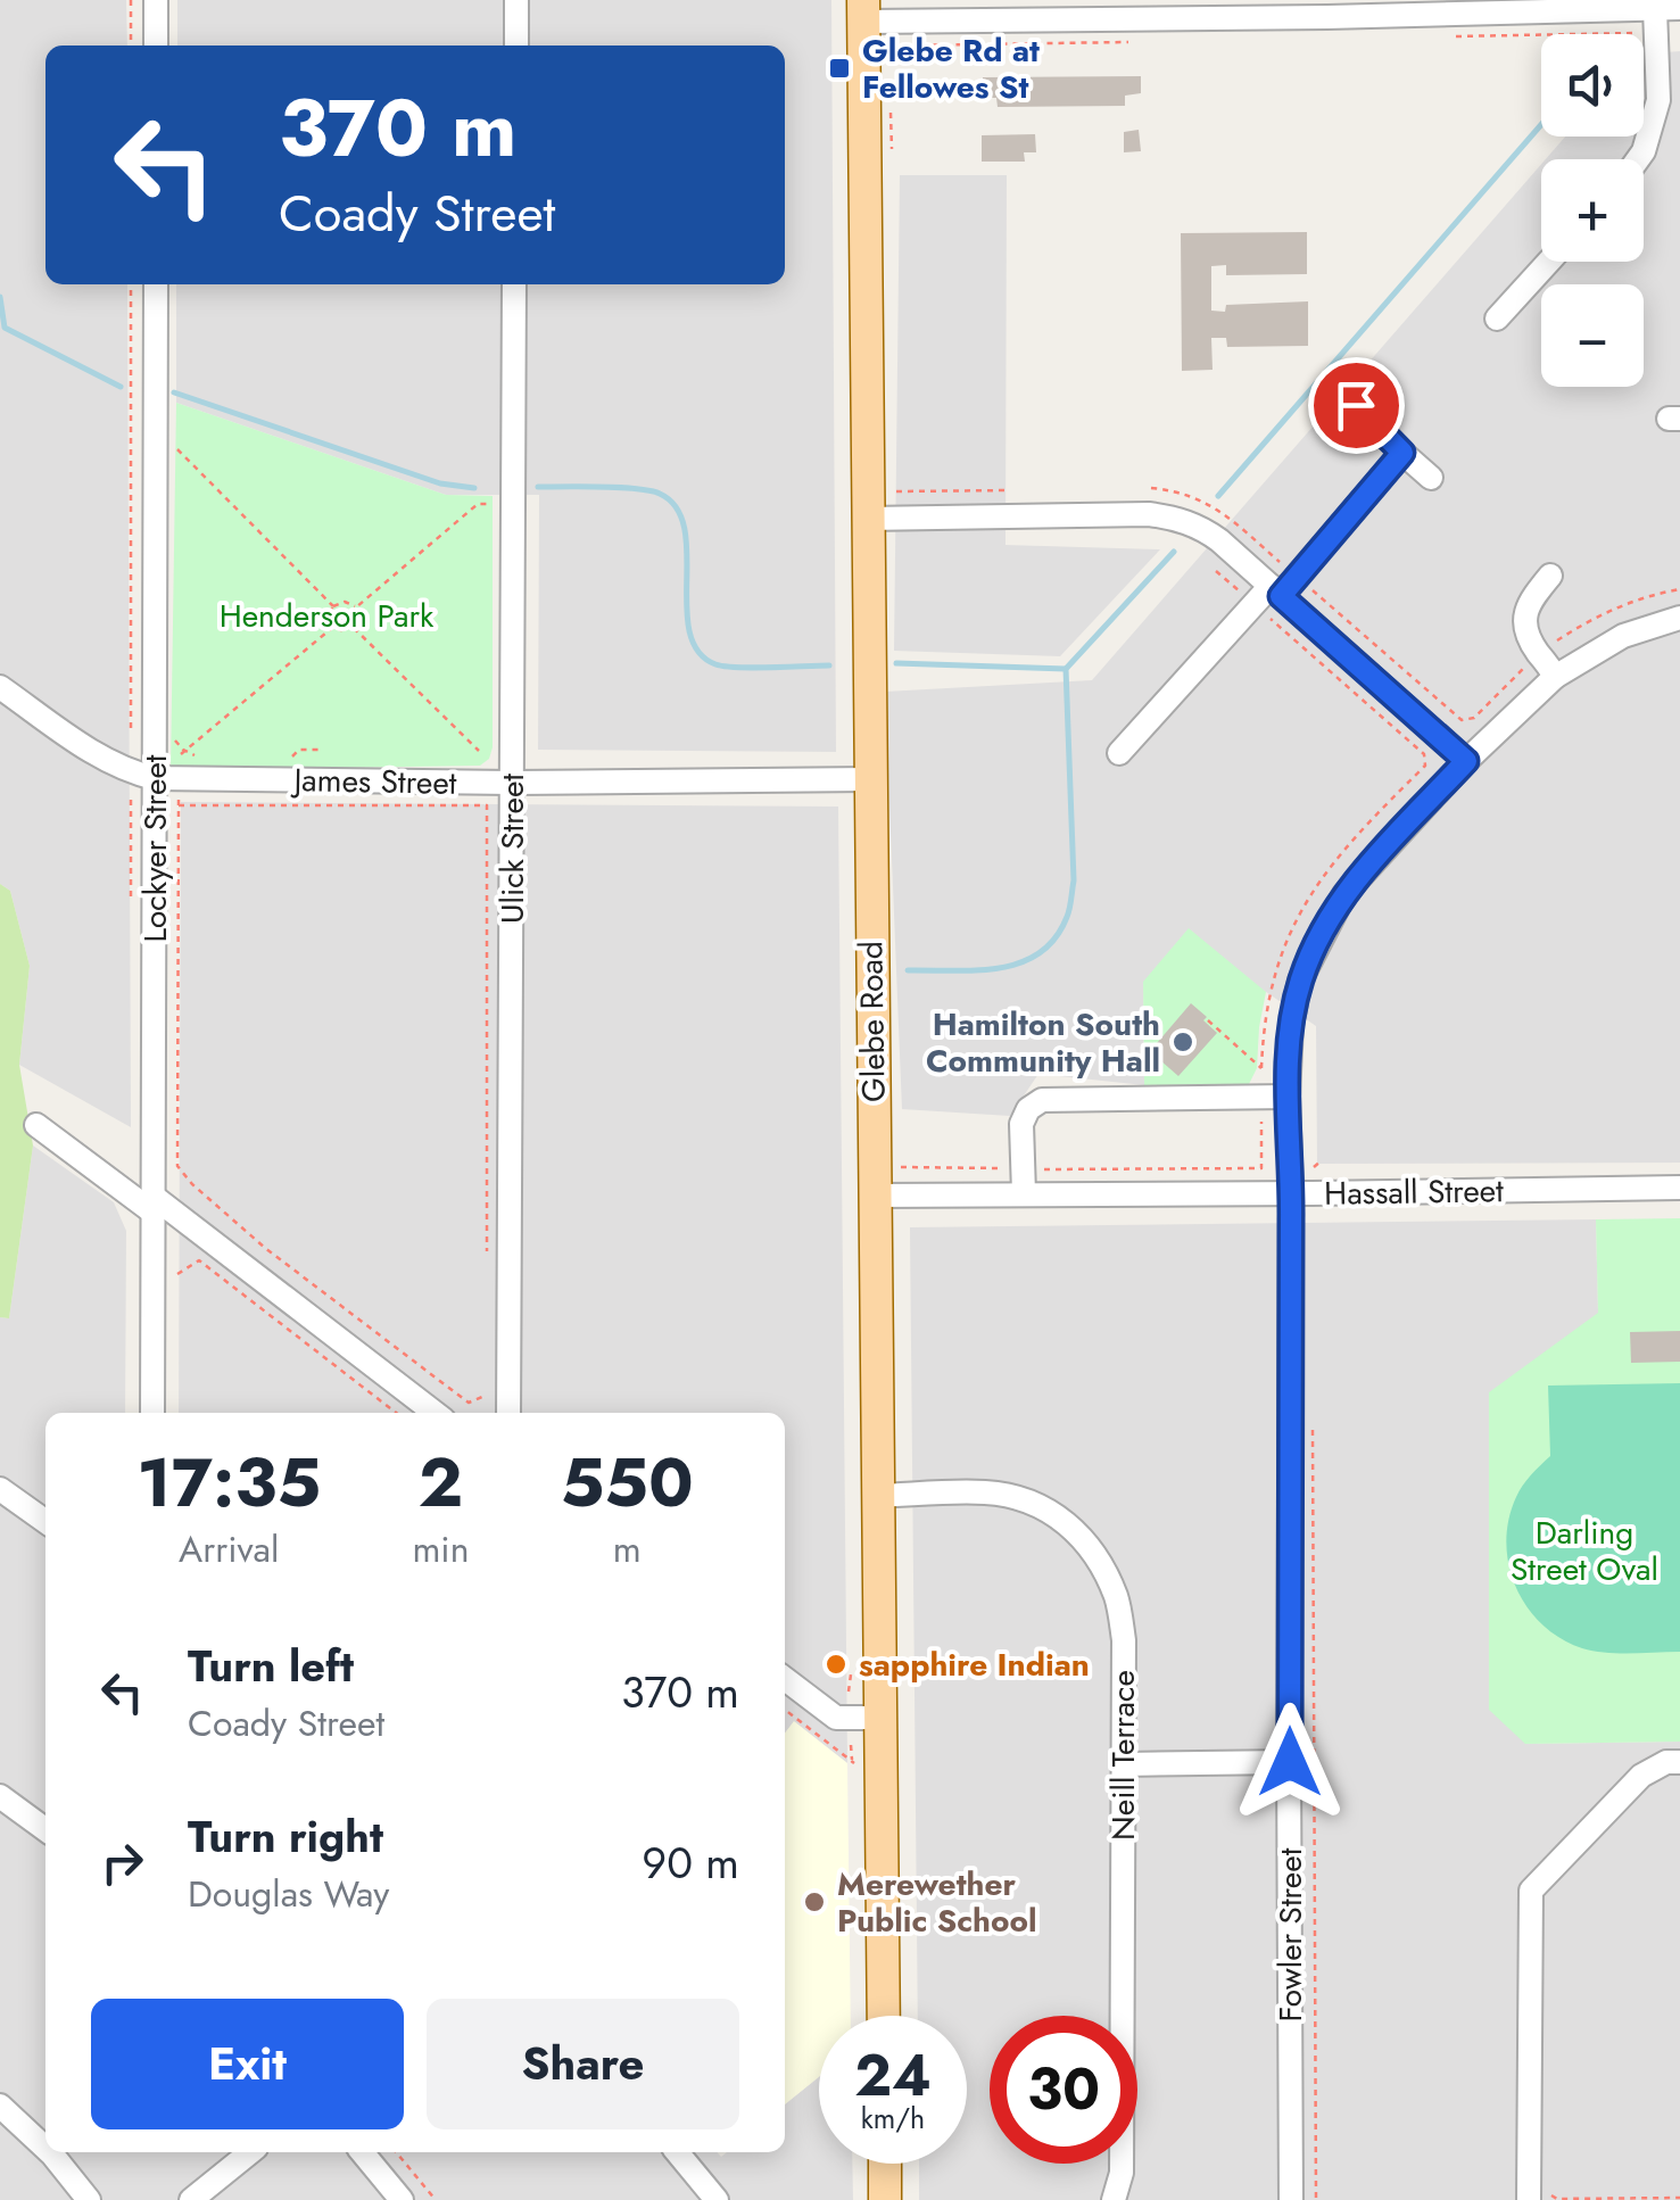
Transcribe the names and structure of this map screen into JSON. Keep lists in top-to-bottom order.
{
  "streets": {
    "main road": ["Glebe Road"],
    "street": [
      "James Street",
      "Lockyer Street",
      "Ulick Street",
      "Hassall Street",
      "Neill Terrace",
      "Fowler Street"
    ]
  },
  "crossings": [
    ["James Street", "Lockyer Street"],
    ["James Street", "Ulick Street"],
    ["James Street", "Glebe Road"],
    ["Glebe Road", "Hassall Street"],
    ["Glebe Road", "Neill Terrace"],
    ["Hassall Street", "Fowler Street"]
  ],
  "parks": ["Henderson Park", "Darling Street Oval"],
  "places": {
    "transit": ["Glebe Rd at Fellowes St"],
    "other": ["Hamilton South Community Hall", "sapphire Indian", "Merewether Public School"]
  },
  "page": {
    "map_buttons": ["+", "−"],
    "turn": ["370 m", "Coady Street"],
    "eta": [
      "17:35",
      "Arrival",
      "2",
      "min",
      "550",
      "m"
    ],
    "list": [
      {
        "name": "Turn left",
        "note": "Coady Street",
        "value": "370 m"
      },
      {
        "name": "Turn right",
        "note": "Douglas Way",
        "value": "90 m"
      }
    ],
    "buttons": ["Exit", "Share"],
    "speed": "24 km/h",
    "limit": "30"
  }
}
